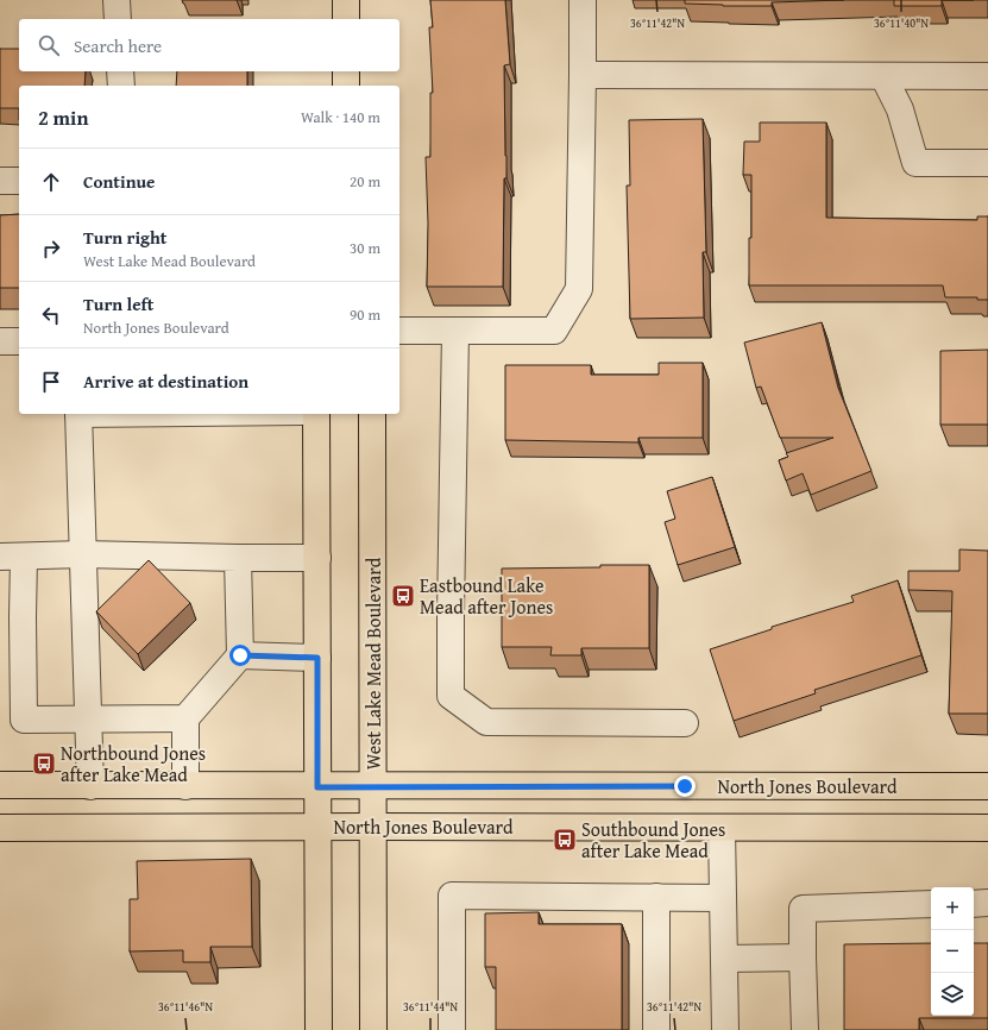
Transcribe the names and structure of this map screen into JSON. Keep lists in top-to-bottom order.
{
  "streets": {
    "main road": ["West Lake Mead Boulevard", "North Jones Boulevard"]
  },
  "crossings": [
    ["West Lake Mead Boulevard", "North Jones Boulevard"]
  ],
  "places": {
    "bus stop": ["Eastbound Lake Mead after Jones", "Northbound Jones after Lake Mead", "Southbound Jones after Lake Mead"]
  },
  "page": {
    "search": "Search here",
    "heading": ["2 min", "Walk · 140 m"],
    "list": [
      ["Continue", "20 m"],
      ["Turn right", "West Lake Mead Boulevard", "30 m"],
      ["Turn left", "North Jones Boulevard", "90 m"],
      "Arrive at destination"
    ],
    "map_buttons": ["+", "−"]
  },
  "coordinates": [
    "36°11'42\"N",
    "36°11'40\"N",
    "36°11'46\"N",
    "36°11'44\"N"
  ]
}
